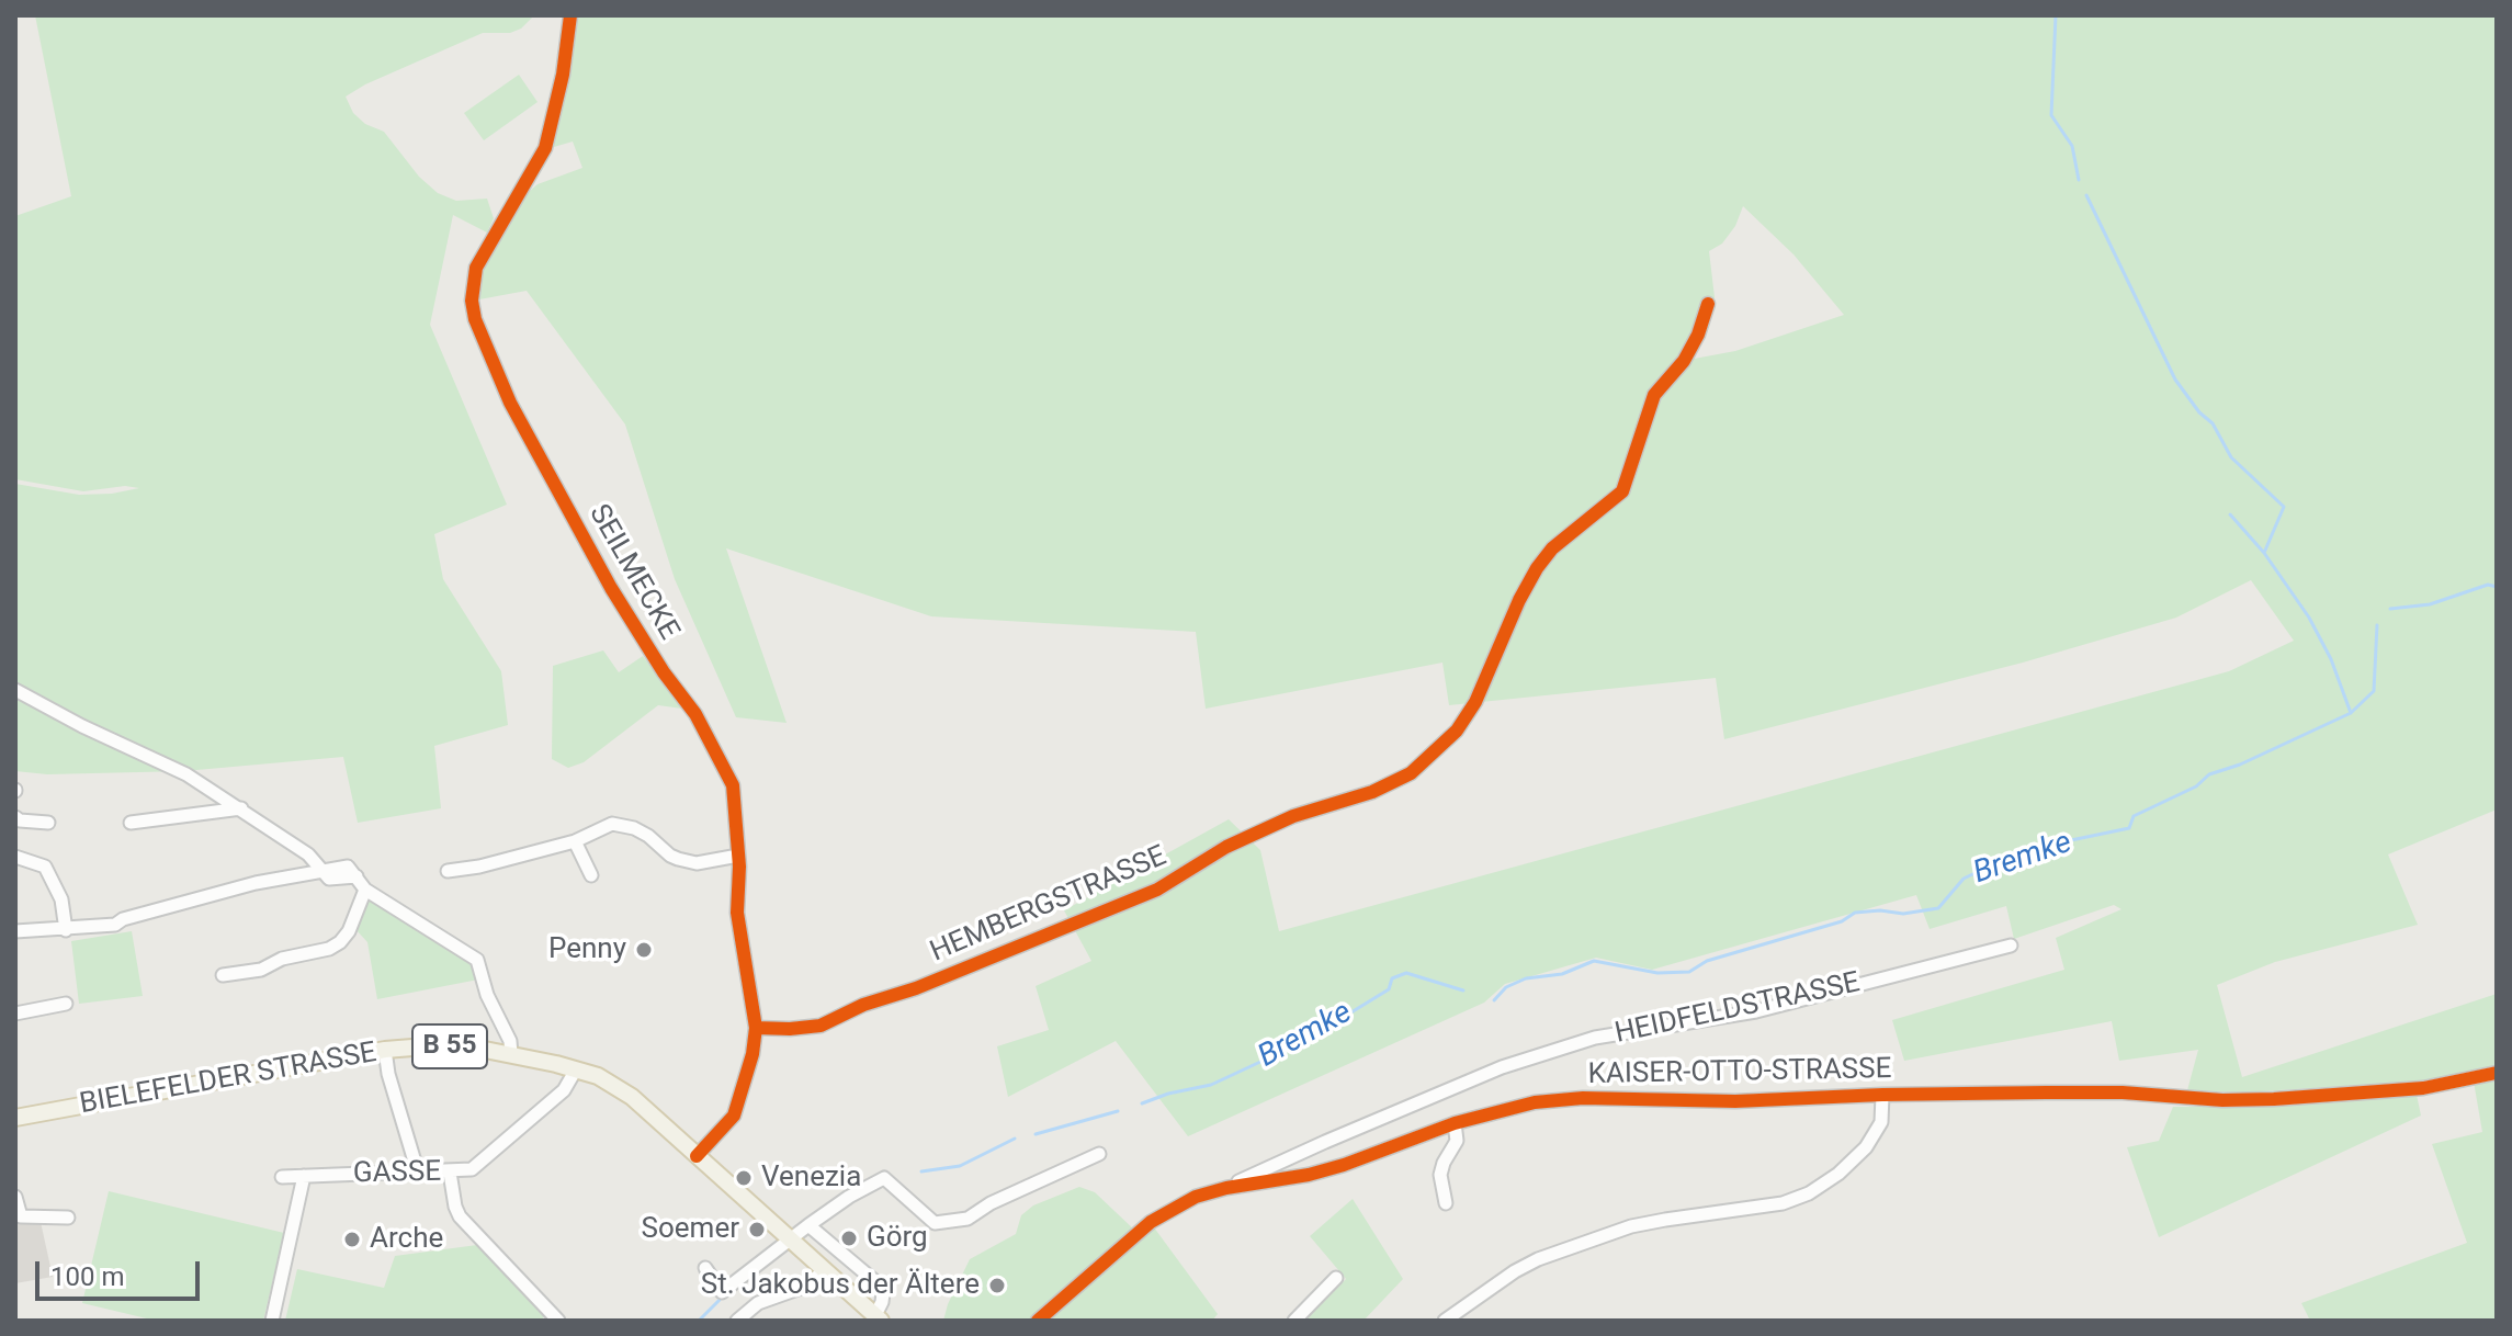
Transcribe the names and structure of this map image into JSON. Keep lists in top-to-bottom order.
{
  "streets": {
    "main road": ["B 55", "BIELEFELDER STRASSE"],
    "street": [
      "SEILMECKE",
      "HEMBERGSTRASSE",
      "HEIDFELDSTRASSE",
      "KAISER-OTTO-STRASSE",
      "GASSE"
    ]
  },
  "crossings": [
    ["SEILMECKE", "HEMBERGSTRASSE"],
    ["SEILMECKE", "BIELEFELDER STRASSE"],
    ["HEIDFELDSTRASSE", "KAISER-OTTO-STRASSE"],
    ["BIELEFELDER STRASSE", "GASSE"]
  ],
  "water": ["Bremke"],
  "places": [
    "Penny",
    "Venezia",
    "Soemer",
    "Görg",
    "Arche",
    "St. Jakobus der Ältere"
  ],
  "scale_bar": "100 m"
}
